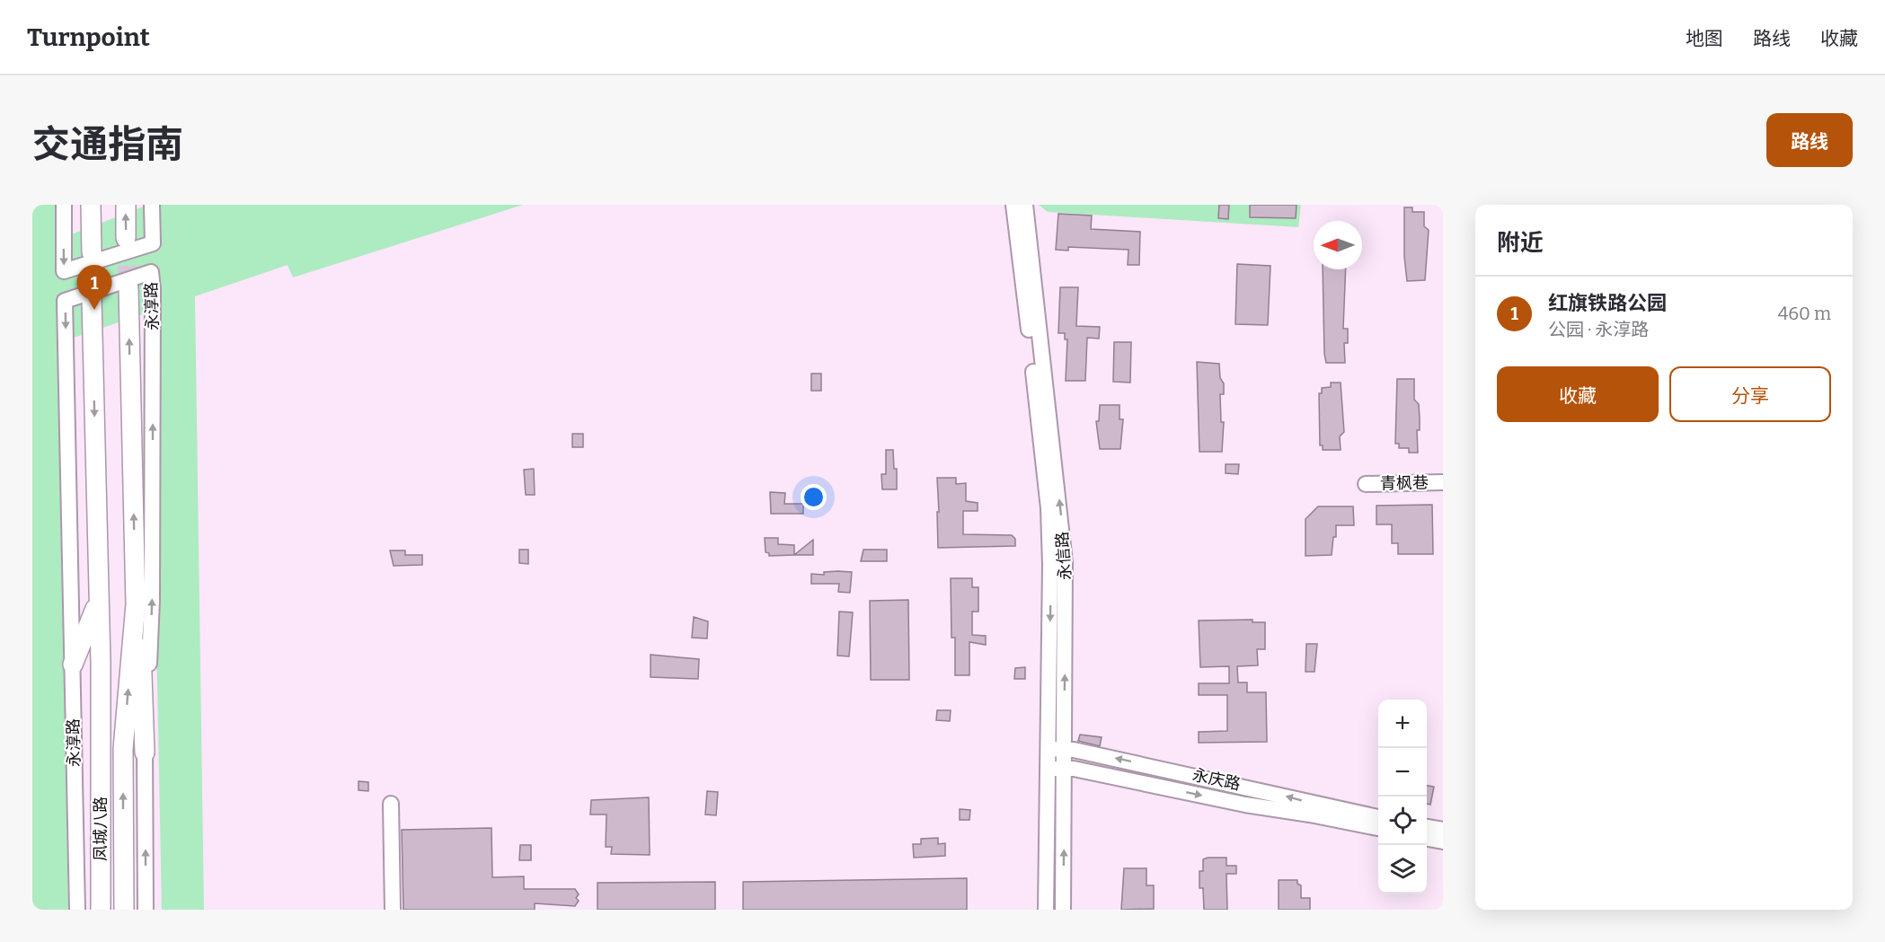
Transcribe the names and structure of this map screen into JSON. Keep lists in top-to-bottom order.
{
  "streets": {
    "main road": ["永淳路", "凤城八路"],
    "street": ["青枫巷", "永信路", "永庆路"]
  },
  "crossings": [
    ["永淳路", "凤城八路"],
    ["永信路", "永庆路"]
  ],
  "north": "left",
  "page": {
    "header": "Turnpoint",
    "nav": ["地图", "路线", "收藏"],
    "title": "交通指南",
    "buttons": [
      "路线",
      ["收藏", "分享"]
    ],
    "heading": "附近",
    "pins": "1",
    "list": [
      {
        "mark": "1",
        "name": "红旗铁路公园",
        "note": "公园 · 永淳路",
        "value": "460 m"
      }
    ],
    "map_buttons": ["+", "−"]
  }
}
